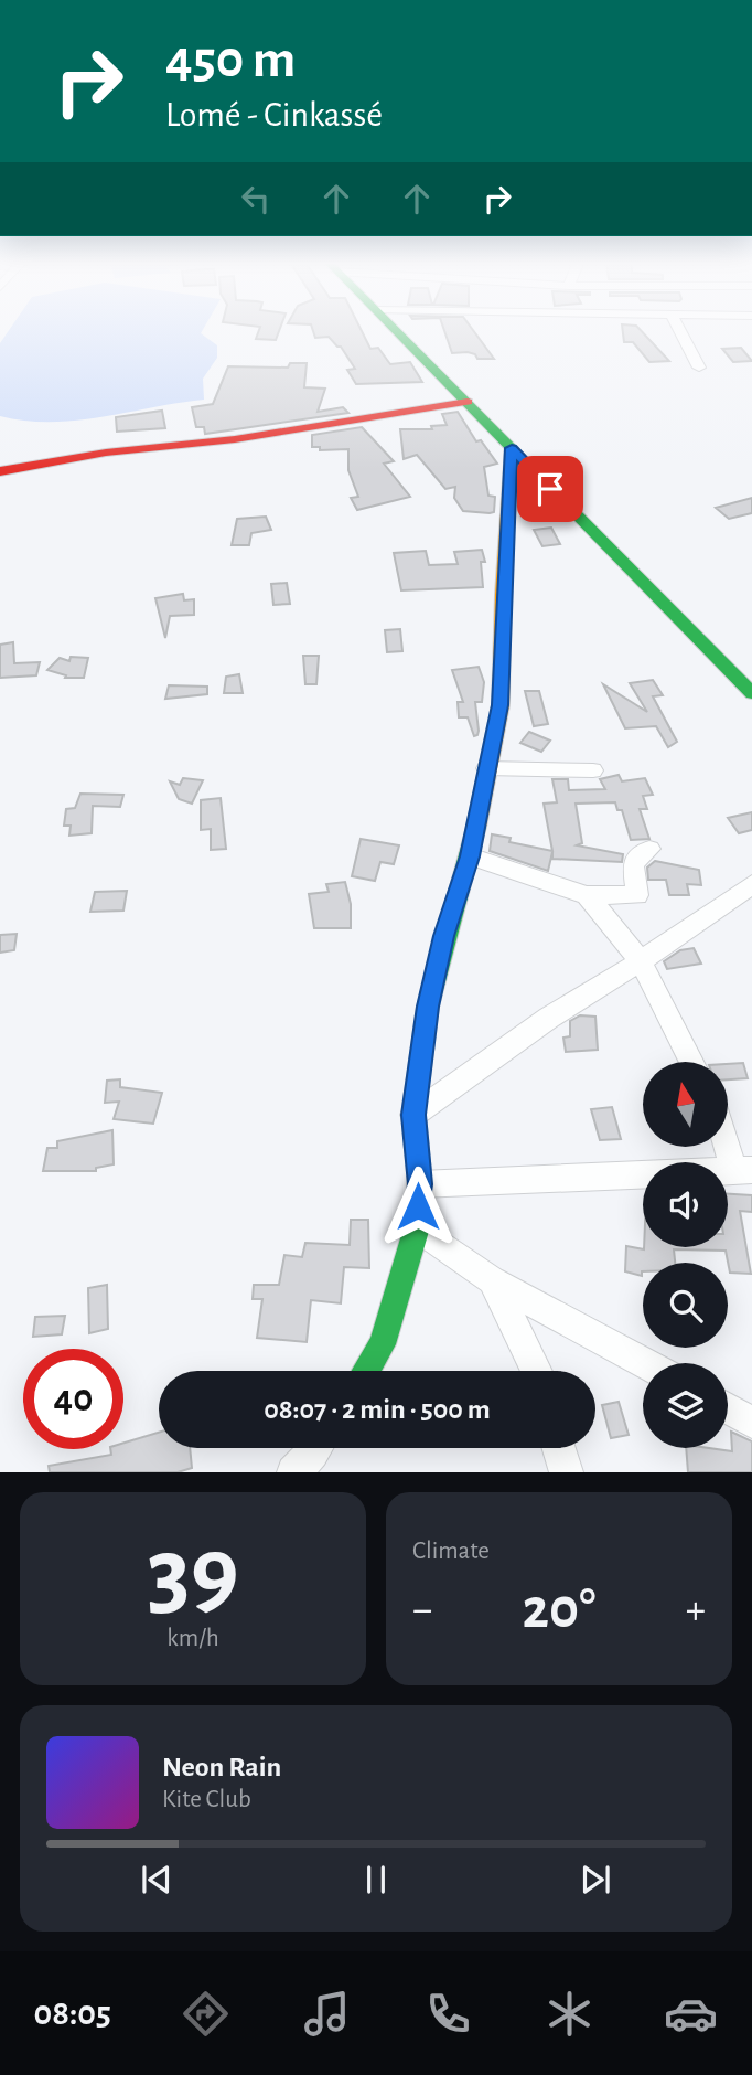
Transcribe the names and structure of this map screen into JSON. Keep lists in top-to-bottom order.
{
  "north": "top",
  "page": {
    "turn": ["450 m", "Lomé - Cinkassé"],
    "limit": "40",
    "trip": "08:07 · 2 min · 500 m",
    "tile": [
      ["39", "km/h"],
      "Climate"
    ],
    "heat": ["−", "20°", "+"],
    "song": ["Neon Rain", "Kite Club"],
    "tabs": "08:05"
  }
}
